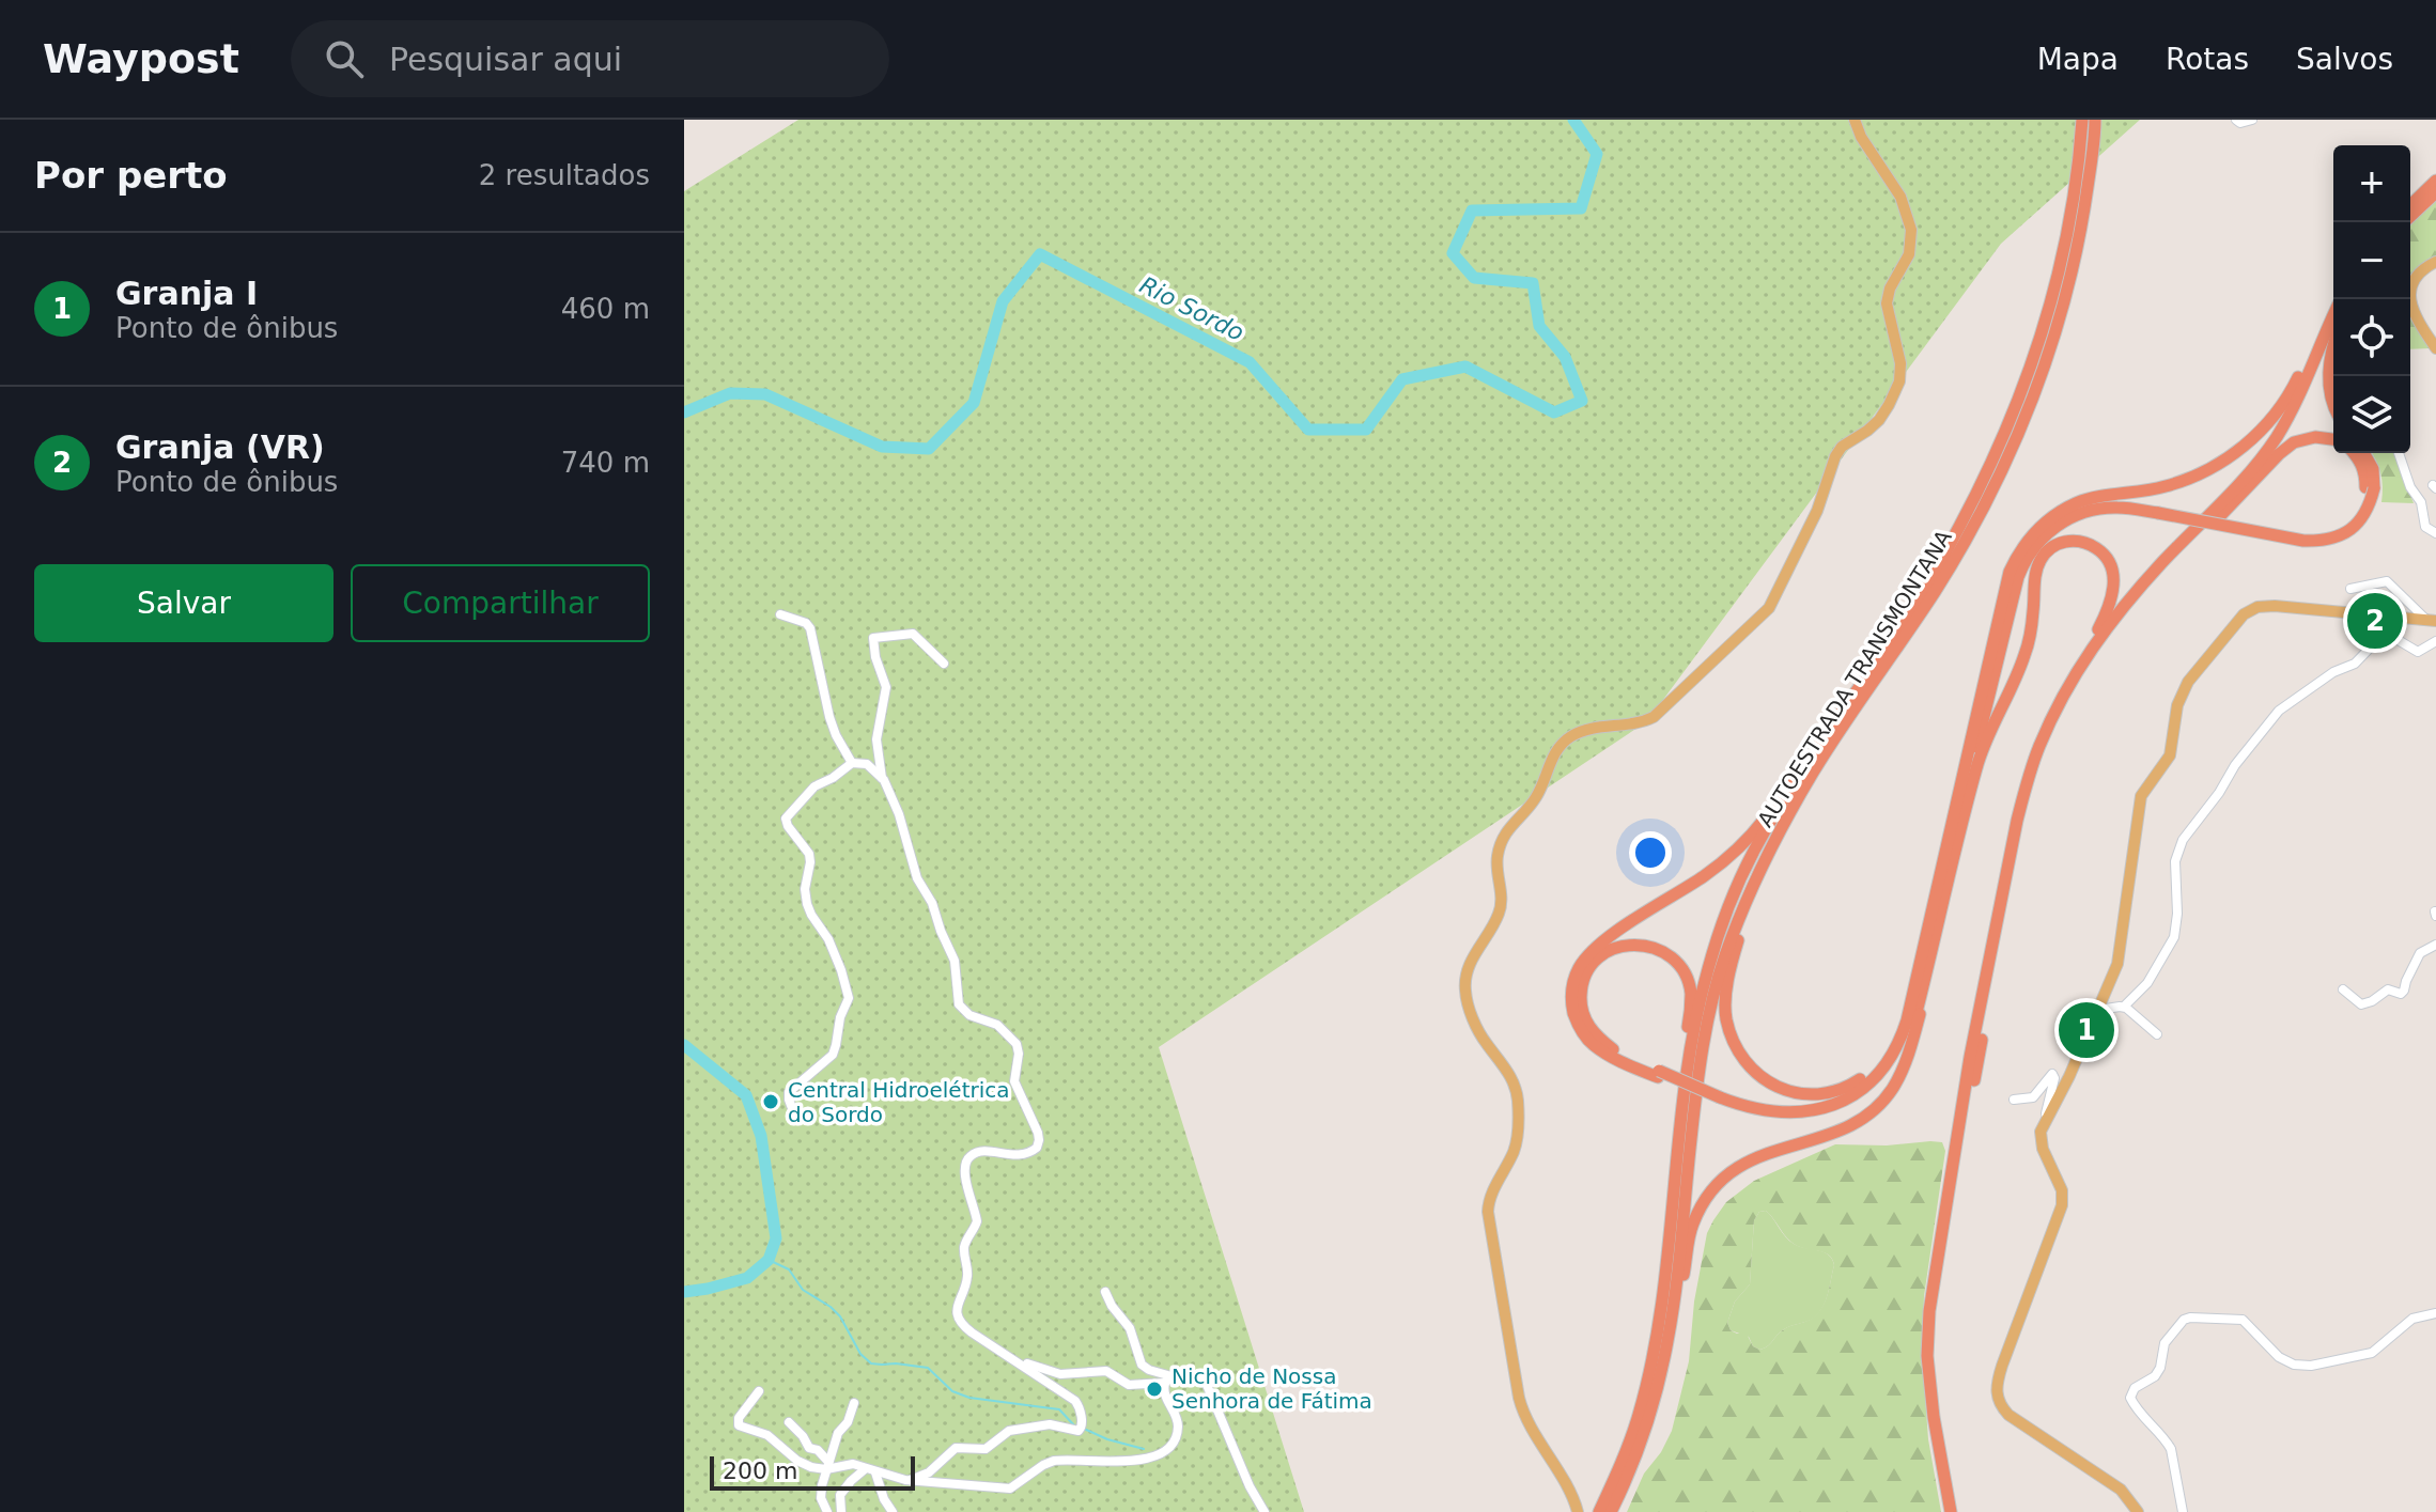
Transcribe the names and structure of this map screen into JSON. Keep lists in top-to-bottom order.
{
  "streets": {
    "highway": ["AUTOESTRADA TRANSMONTANA"]
  },
  "water": ["Rio Sordo"],
  "places": ["Central Hidroelétrica do Sordo", "Nicho de Nossa Senhora de Fátima"],
  "scale_bar": "200 m",
  "page": {
    "header": "Waypost",
    "search": "Pesquisar aqui",
    "nav": ["Mapa", "Rotas", "Salvos"],
    "heading": ["Por perto", "2 resultados"],
    "map_buttons": ["+", "−"],
    "list": [
      {
        "mark": "1",
        "name": "Granja I",
        "note": "Ponto de ônibus",
        "value": "460 m"
      },
      {
        "mark": "2",
        "name": "Granja (VR)",
        "note": "Ponto de ônibus",
        "value": "740 m"
      }
    ],
    "buttons": ["Salvar", "Compartilhar"],
    "pins": ["2", "1"],
    "scale": "200 m"
  }
}
